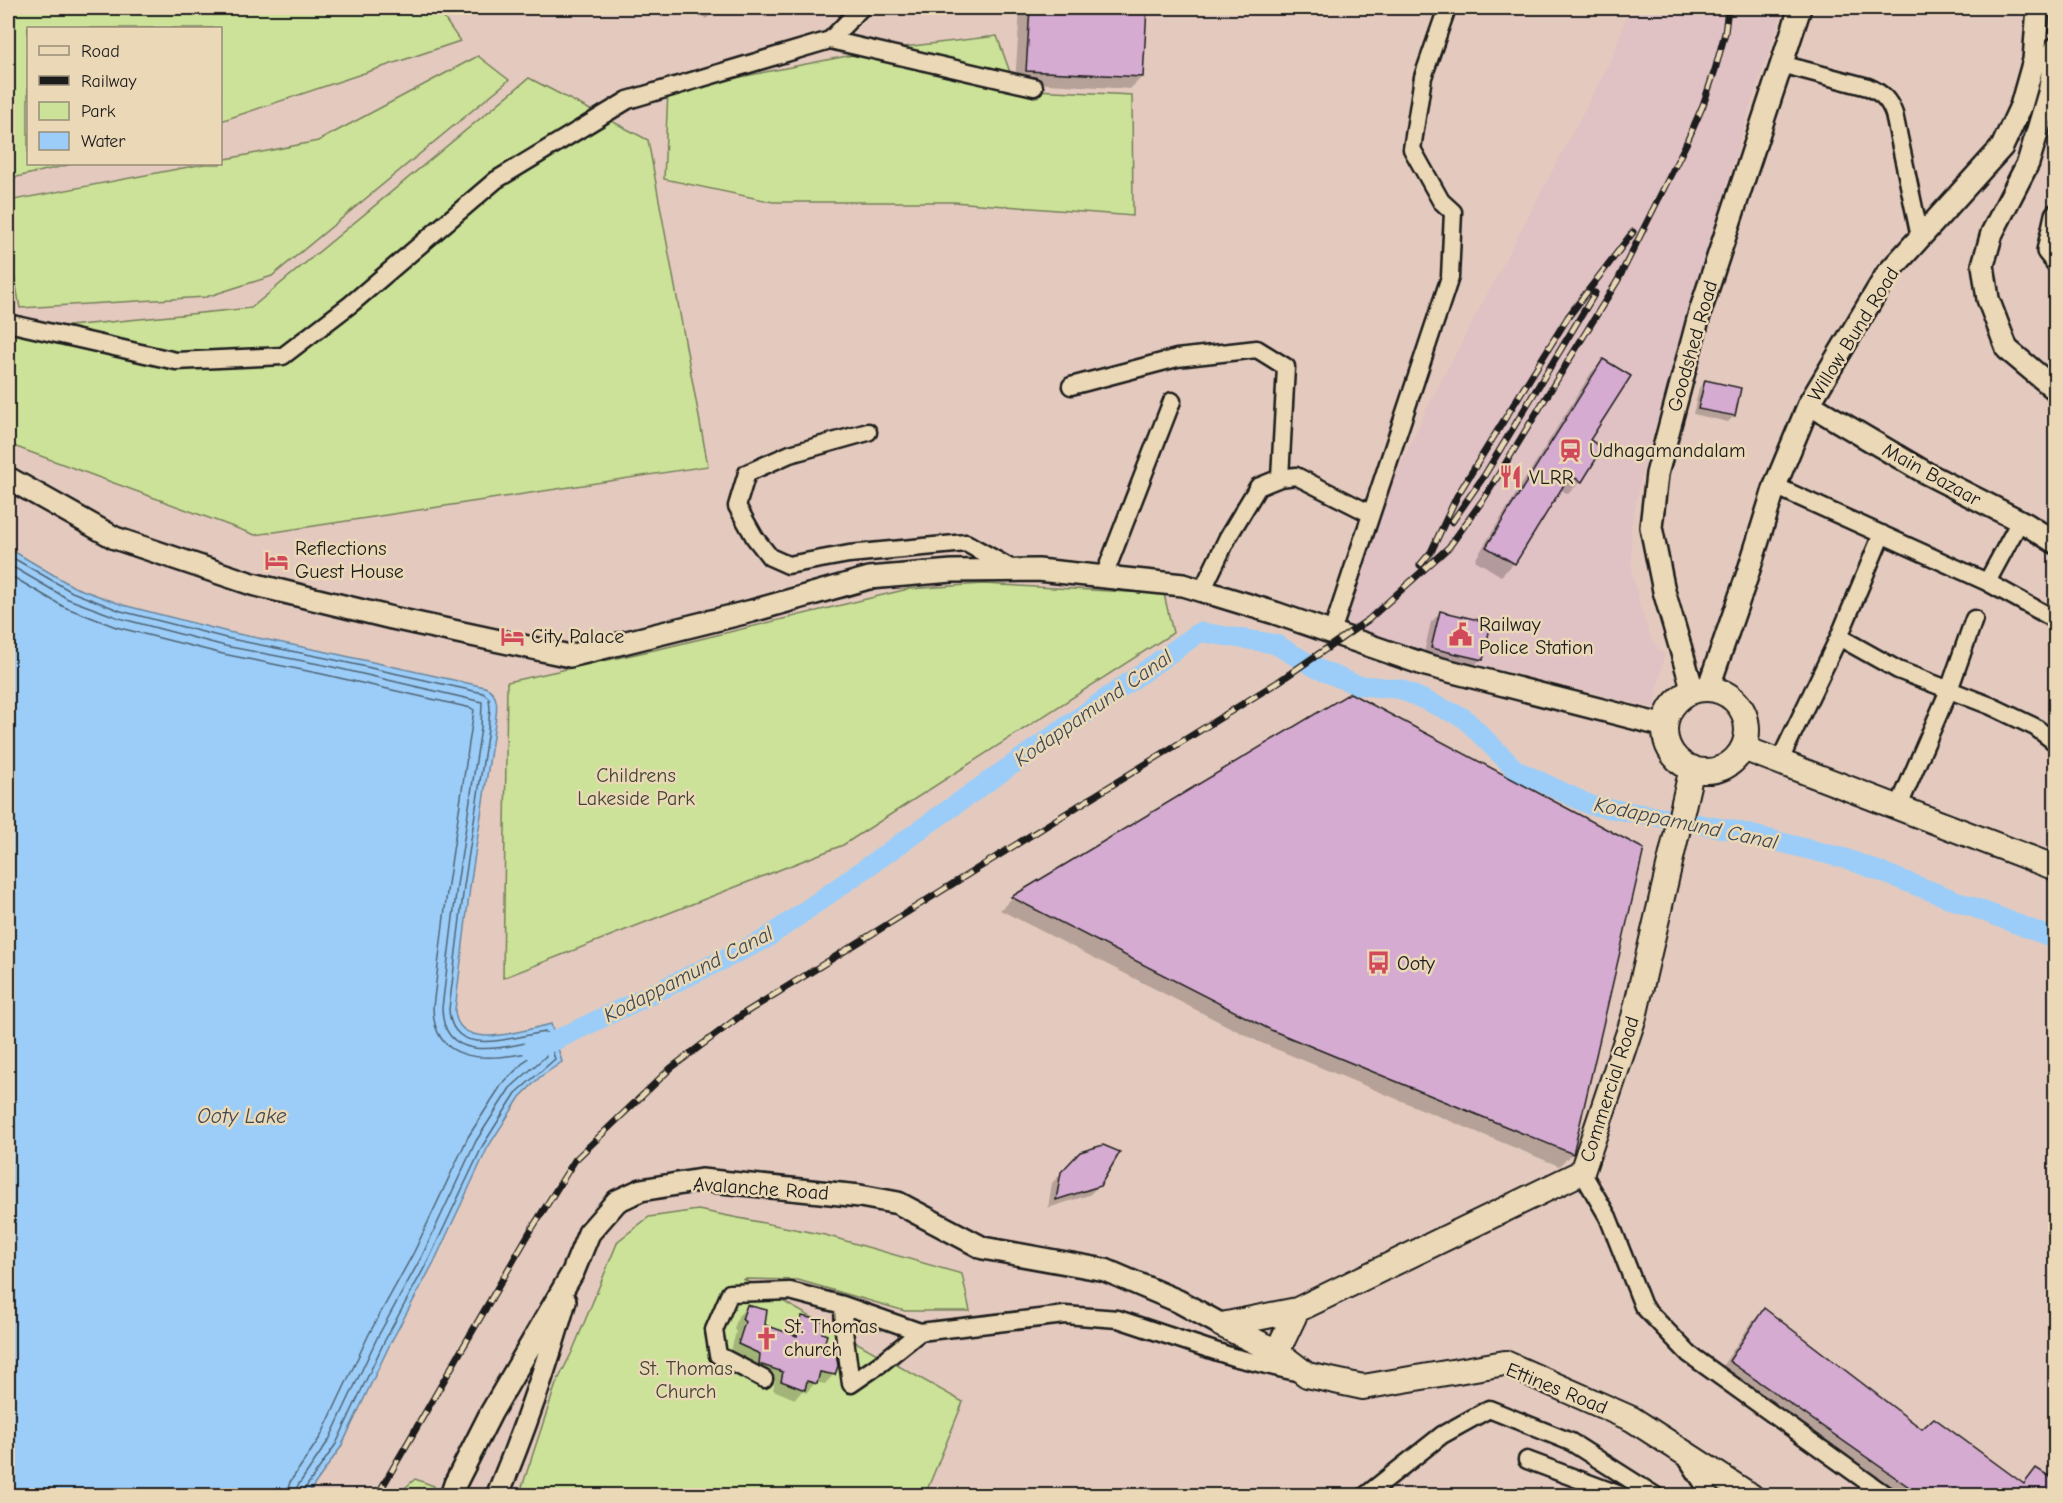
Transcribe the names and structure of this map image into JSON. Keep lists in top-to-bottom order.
{
  "streets": {
    "main road": ["Commercial Road", "Ettines Road"],
    "street": [
      "Willow Bund Road",
      "Goodshed Road",
      "Main Bazaar",
      "Avalanche Road"
    ]
  },
  "crossings": [
    ["Willow Bund Road", "Goodshed Road"],
    ["Willow Bund Road", "Main Bazaar"],
    ["Willow Bund Road", "Commercial Road"],
    ["Goodshed Road", "Commercial Road"],
    ["Commercial Road", "Avalanche Road"],
    ["Commercial Road", "Ettines Road"],
    ["Avalanche Road", "Ettines Road"]
  ],
  "water": ["Kodappamund Canal", "Ooty Lake"],
  "parks": ["Childrens Lakeside Park", "St. Thomas Church"],
  "places": {
    "station": ["Udhagamandalam"],
    "restaurant": ["VLRR"],
    "hotel": ["Reflections Guest House", "City Palace"],
    "public building": ["Railway Police Station"],
    "bus stop": ["Ooty"],
    "church": ["St. Thomas church"]
  },
  "legend": [
    "Road",
    "Railway",
    "Park",
    "Water"
  ]
}
